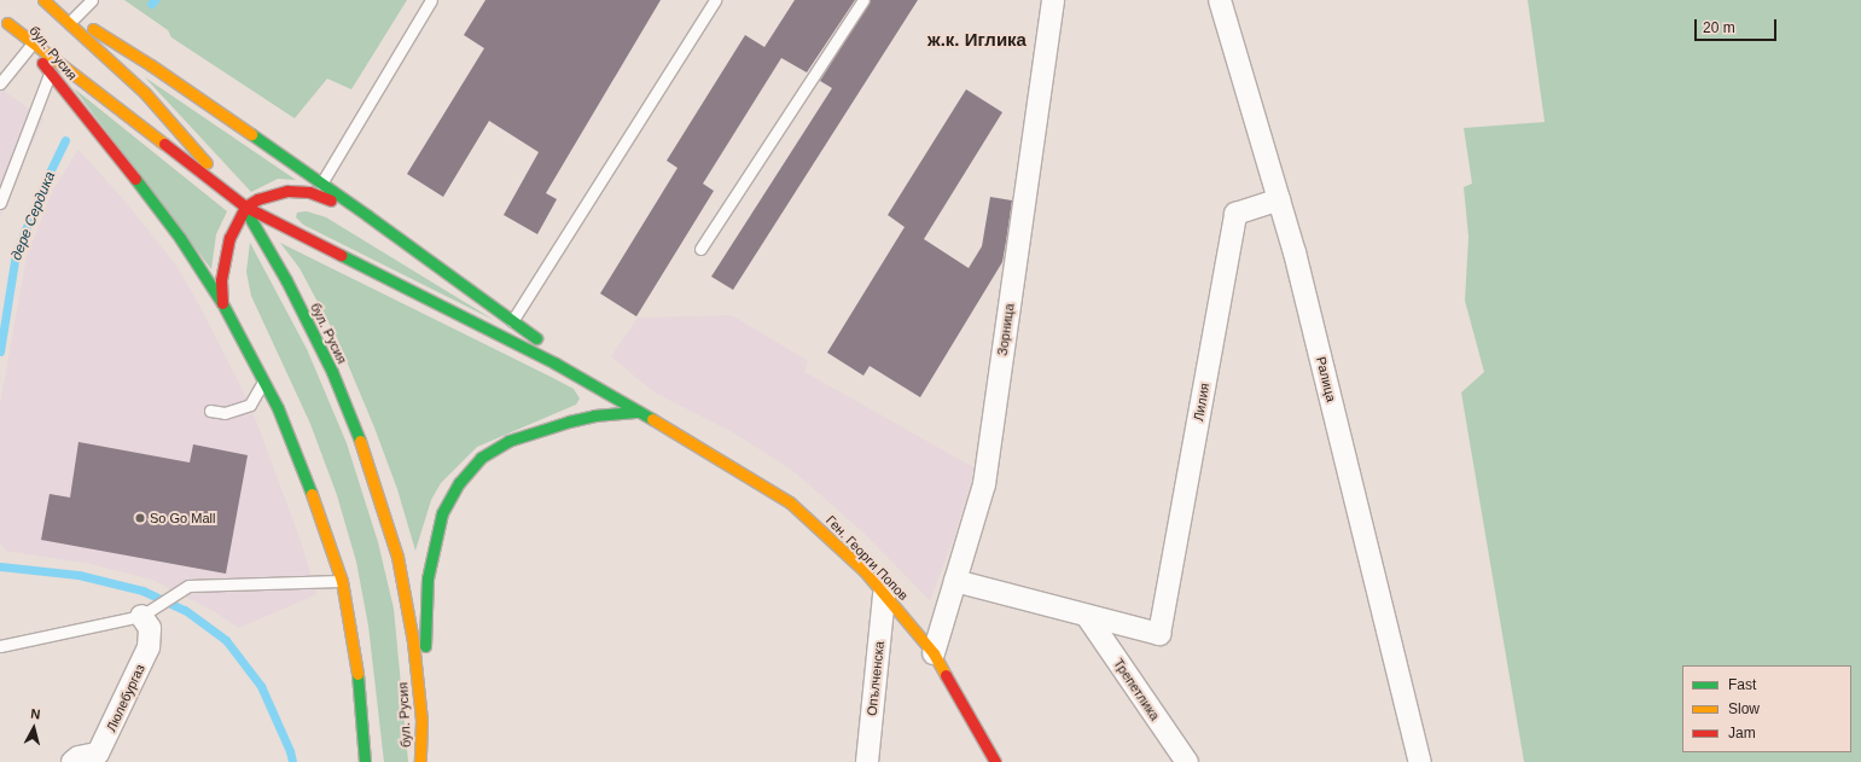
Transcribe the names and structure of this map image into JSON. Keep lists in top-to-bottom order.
{
  "streets": {
    "main road": ["бул. Русия", "Ген. Георги Попов"],
    "street": [
      "Зорница",
      "Ралица",
      "Лилия",
      "Опълченска",
      "Трепетлика",
      "Люлебургаз"
    ]
  },
  "crossings": [
    ["Зорница", "Ген. Георги Попов"],
    ["Ралица", "Лилия"],
    ["Лилия", "Трепетлика"],
    ["Ген. Георги Попов", "Опълченска"]
  ],
  "districts": ["ж.к. Иглика"],
  "water": ["дере Сердика"],
  "places": ["So Go Mall"],
  "legend": ["Fast", "Slow", "Jam"],
  "scale_bar": "20 m",
  "north": "top"
}
